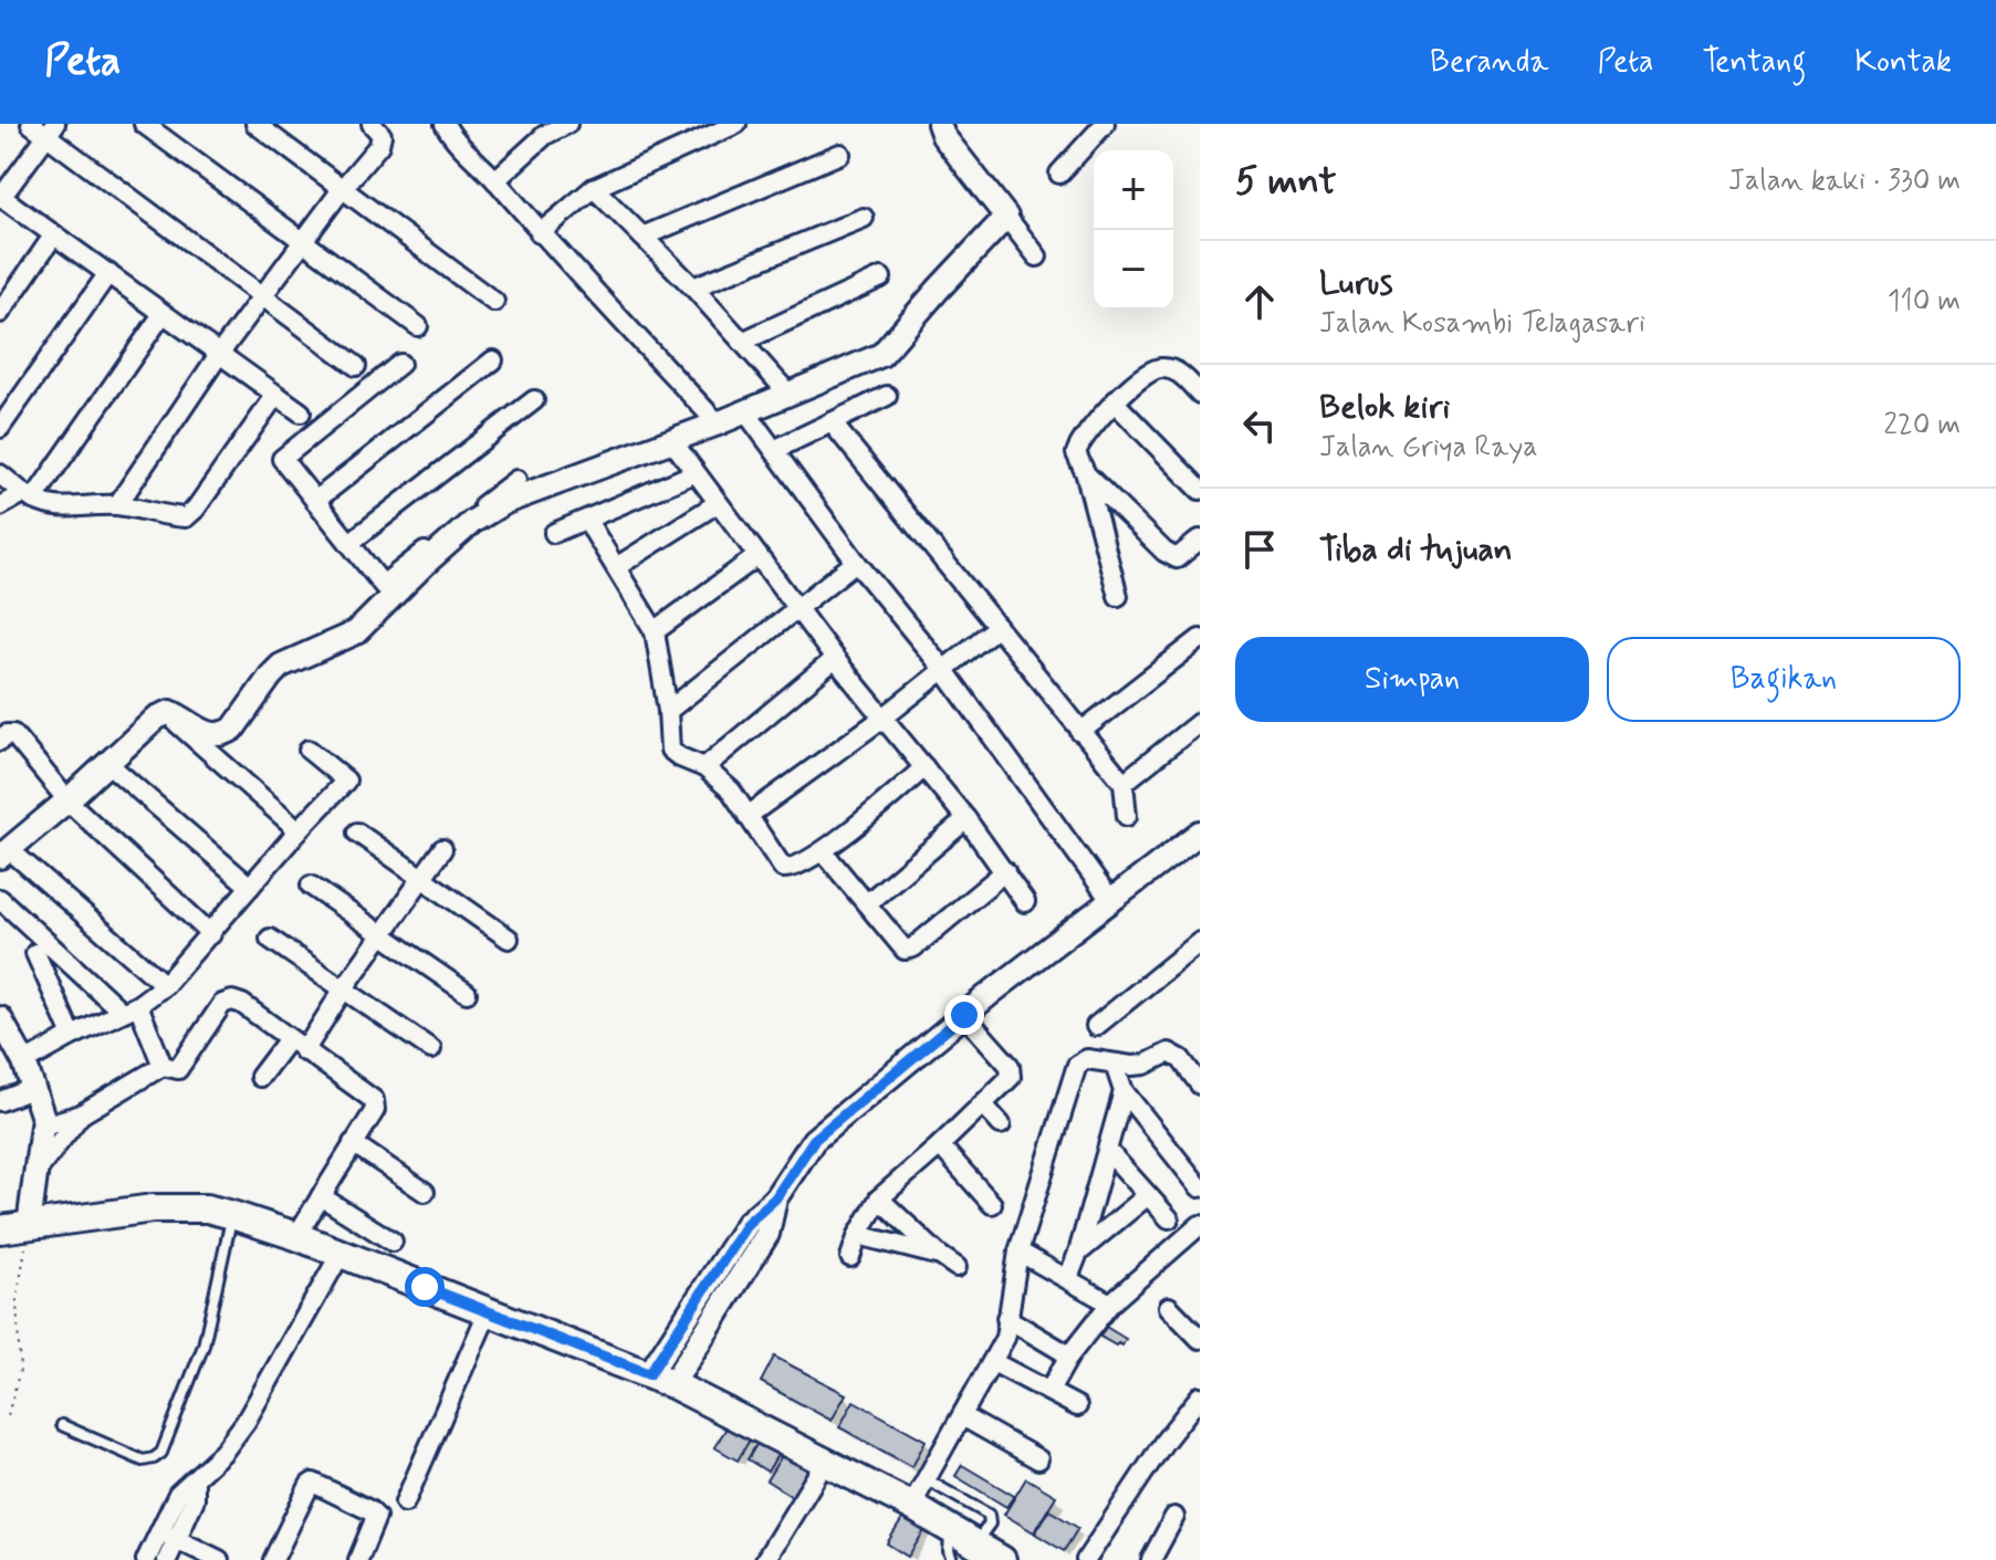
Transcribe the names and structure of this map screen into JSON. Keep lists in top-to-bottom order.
{
  "page": {
    "header": "Peta",
    "nav": [
      "Beranda",
      "Peta",
      "Tentang",
      "Kontak"
    ],
    "heading": ["5 mnt", "Jalan kaki · 330 m"],
    "map_buttons": ["+", "−"],
    "list": [
      ["Lurus", "Jalan Kosambi Telagasari", "110 m"],
      ["Belok kiri", "Jalan Griya Raya", "220 m"],
      "Tiba di tujuan"
    ],
    "buttons": ["Simpan", "Bagikan"]
  }
}
